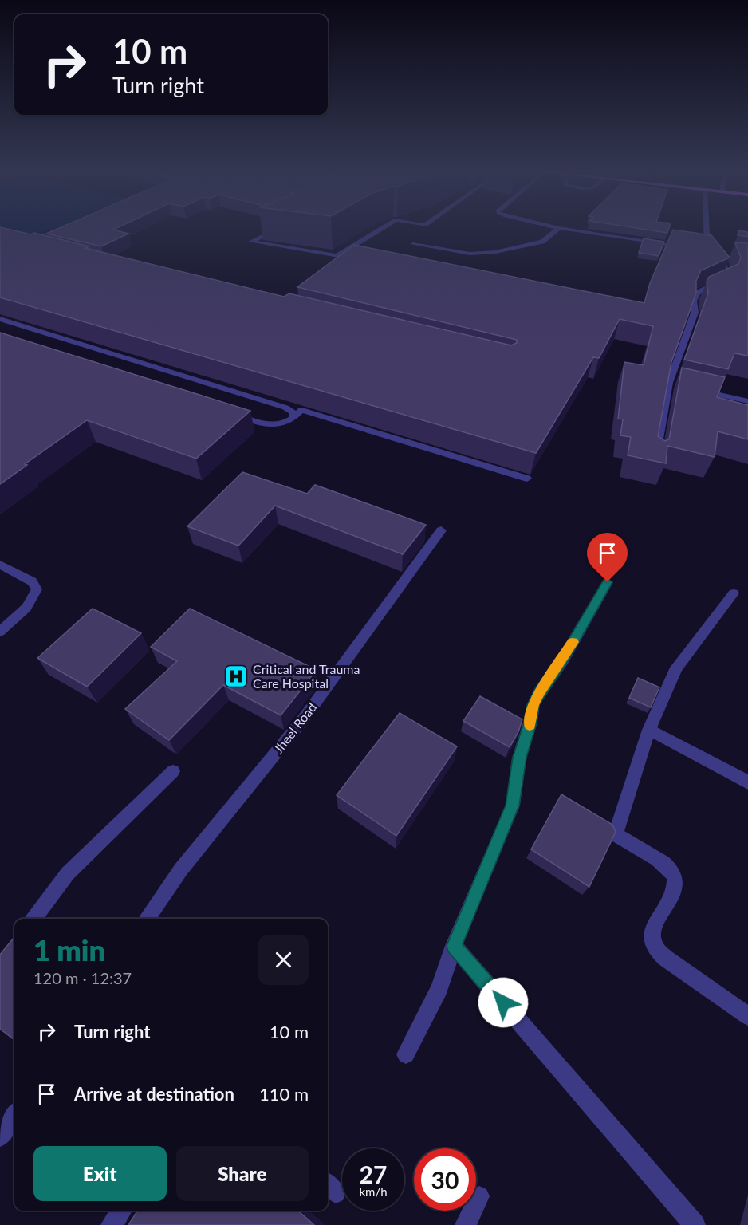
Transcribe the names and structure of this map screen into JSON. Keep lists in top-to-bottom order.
{
  "streets": {
    "street": ["Jheel Road"]
  },
  "places": {
    "hospital": ["Critical and Trauma Care Hospital"]
  },
  "page": {
    "turn": ["10 m", "Turn right"],
    "heading": ["1 min", "120 m · 12:37"],
    "list": [
      {
        "name": "Turn right",
        "value": "10 m"
      },
      {
        "name": "Arrive at destination",
        "value": "110 m"
      }
    ],
    "buttons": ["Exit", "Share"],
    "speed": "27 km/h",
    "limit": "30"
  }
}
